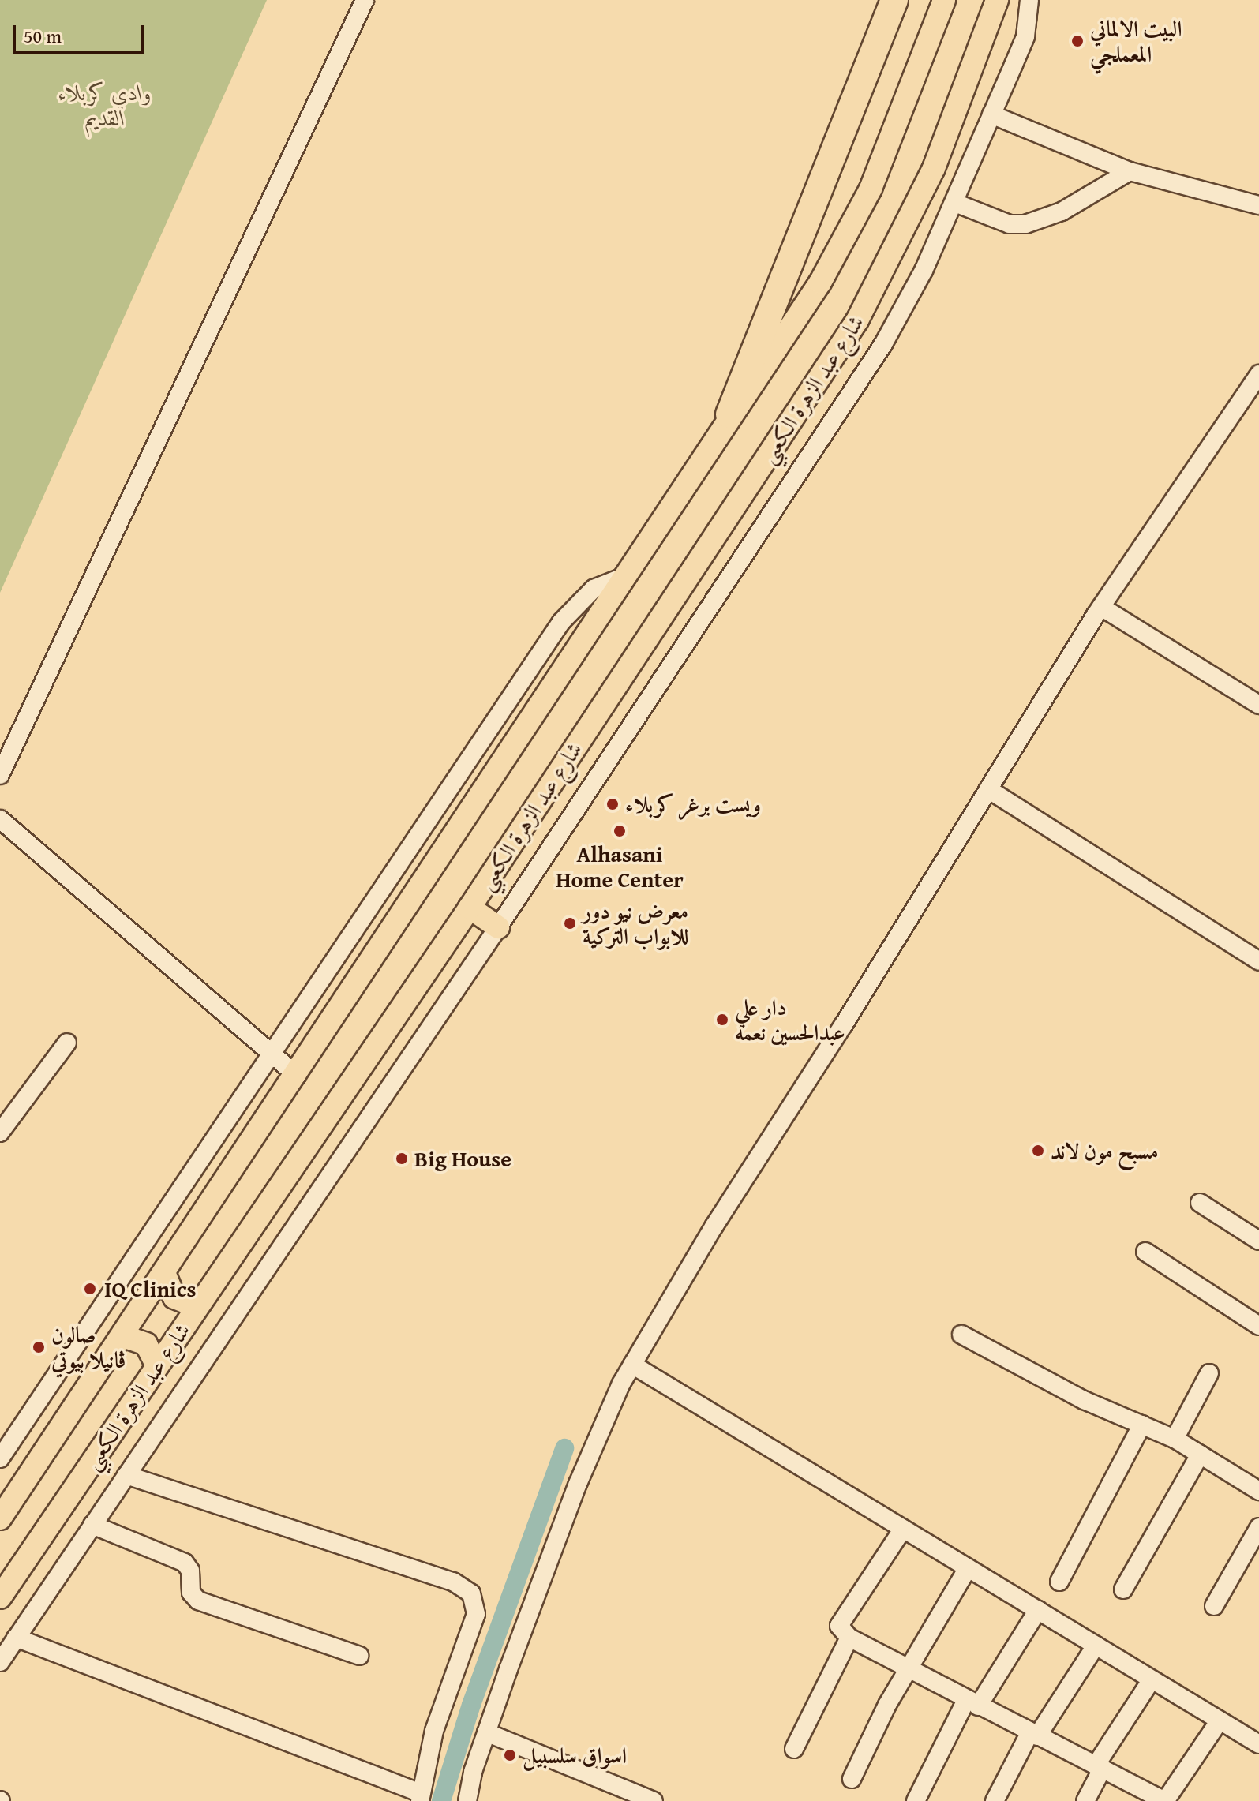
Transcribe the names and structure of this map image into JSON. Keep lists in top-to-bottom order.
{
  "streets": {
    "main road": ["شارع عبد الزهرة الكعبي"]
  },
  "parks": ["وادي كربلاء القديم"],
  "places": [
    "البيت الالماني المعملجي",
    "ويست برغر كربلاء",
    "Alhasani Home Center",
    "معرض نيو دور للابواب التركية",
    "دار علي عبدالحسين نعمه",
    "مسبح مون لاند",
    "Big House",
    "IQ Clinics",
    "صالون ڤانيلا بيوتي",
    "اسواق سلسبيل"
  ],
  "scale_bar": "50 m"
}
